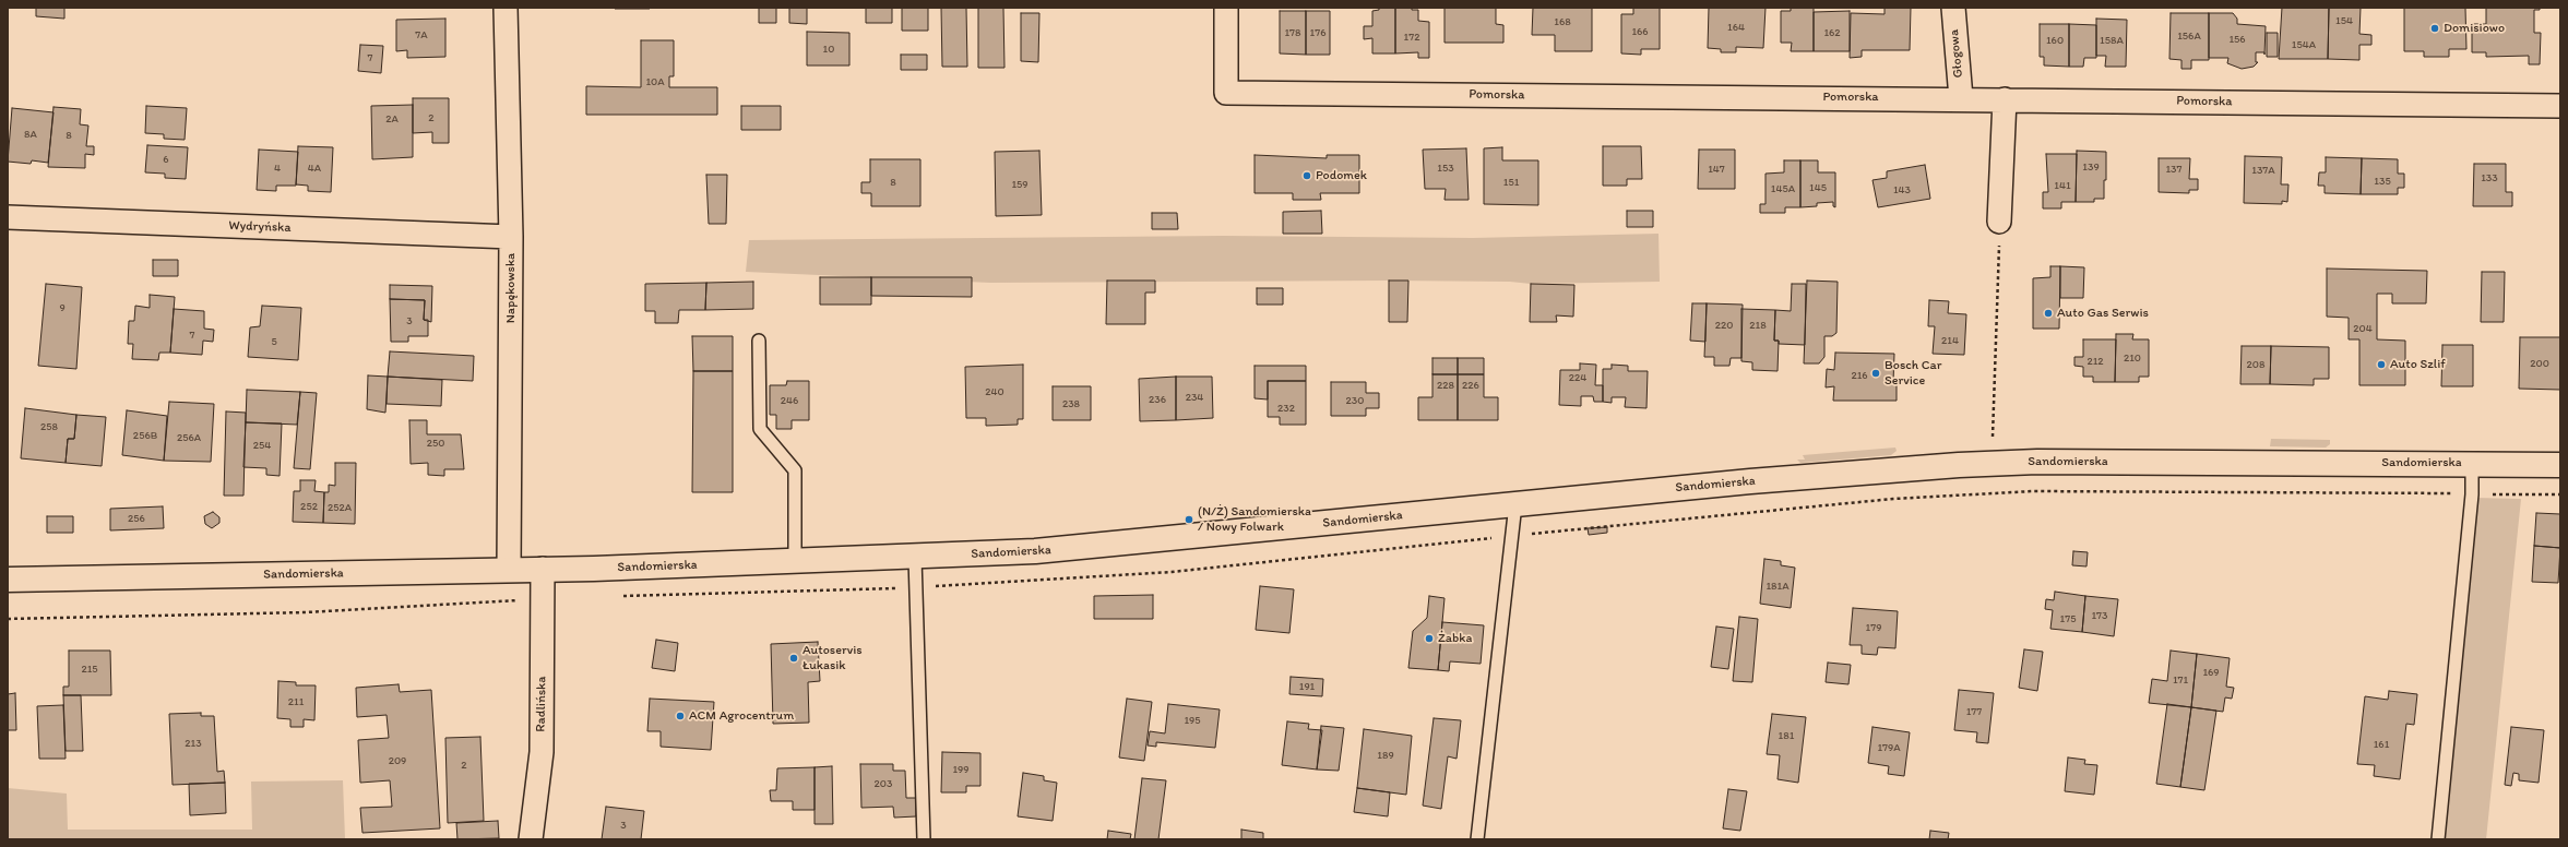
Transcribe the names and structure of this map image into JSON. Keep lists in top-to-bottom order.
{
  "streets": {
    "street": [
      "Głogowa",
      "Pomorska",
      "Wydryńska",
      "Napękowska",
      "Sandomierska",
      "Radlińska"
    ]
  },
  "crossings": [
    ["Głogowa", "Pomorska"],
    ["Wydryńska", "Napękowska"],
    ["Napękowska", "Sandomierska"],
    ["Sandomierska", "Radlińska"]
  ],
  "places": [
    "Domisiowo",
    "Podomek",
    "Auto Gas Serwis",
    "Auto Szlif",
    "Bosch Car Service",
    "(N/Ż) Sandomierska / Nowy Folwark",
    "Żabka",
    "Autoservis Łukasik",
    "ACM Agrocentrum"
  ],
  "house_numbers": [
    "154",
    "168",
    "164",
    "166",
    "178",
    "176",
    "162",
    "7A",
    "156A",
    "172",
    "156",
    "160",
    "158A",
    "154A",
    "10",
    "7",
    "10A",
    "2",
    "2A",
    "8A",
    "8",
    "6",
    "139",
    "4",
    "4A",
    "153",
    "147",
    "137",
    "137A",
    "133",
    "135",
    "8",
    "151",
    "159",
    "141",
    "145",
    "145A",
    "143",
    "9",
    "3",
    "220",
    "218",
    "204",
    "7",
    "214",
    "5",
    "210",
    "212",
    "200",
    "208",
    "216",
    "224",
    "228",
    "226",
    "240",
    "234",
    "236",
    "246",
    "230",
    "238",
    "232",
    "258",
    "256B",
    "256A",
    "250",
    "254",
    "252",
    "252A",
    "256",
    "181A",
    "173",
    "175",
    "179",
    "215",
    "169",
    "171",
    "191",
    "211",
    "177",
    "195",
    "181",
    "213",
    "161",
    "179A",
    "189",
    "209",
    "2",
    "199",
    "203",
    "3"
  ]
}
